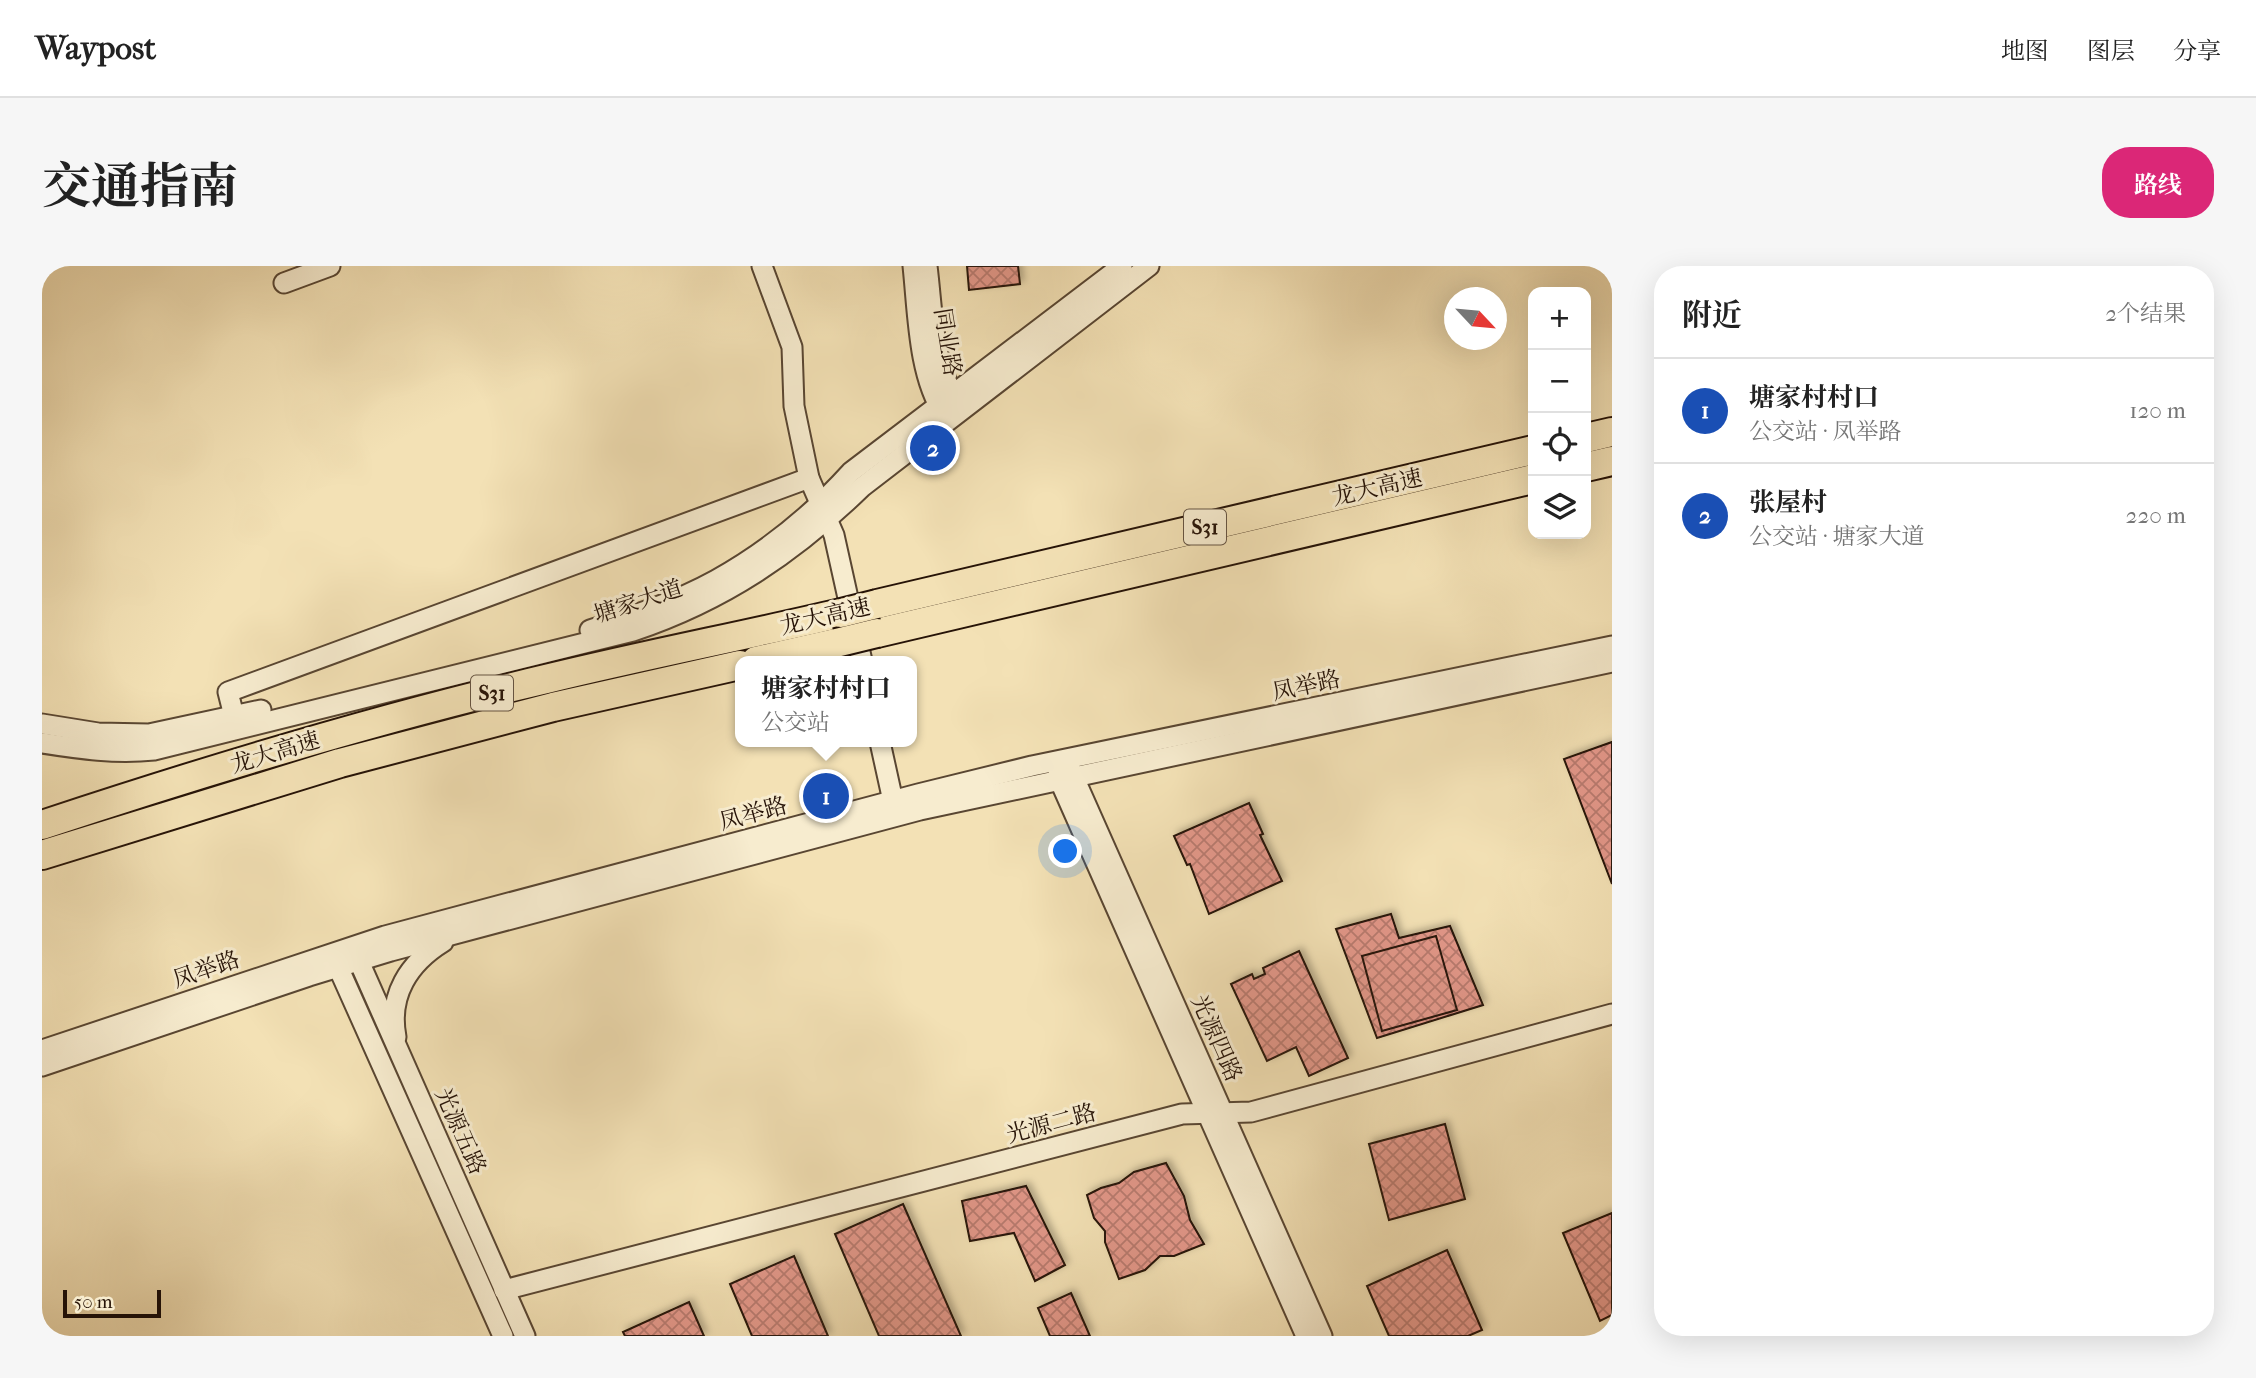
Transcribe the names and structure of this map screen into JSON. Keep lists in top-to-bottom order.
{
  "streets": {
    "highway": ["龙大高速", "S31"],
    "street": [
      "同业路",
      "塘家大道",
      "凤举路",
      "光源四路",
      "光源二路",
      "光源五路"
    ]
  },
  "crossings": [
    ["同业路", "塘家大道"],
    ["凤举路", "光源四路"],
    ["凤举路", "光源五路"],
    ["光源四路", "光源二路"],
    ["光源二路", "光源五路"]
  ],
  "scale_bar": "50 m",
  "north": "bottom right",
  "page": {
    "header": "Waypost",
    "nav": ["地图", "图层", "分享"],
    "title": "交通指南",
    "buttons": "路线",
    "heading": ["附近", "2个结果"],
    "map_buttons": ["+", "−"],
    "list": [
      {
        "mark": "1",
        "name": "塘家村村口",
        "note": "公交站 · 凤举路",
        "value": "120 m"
      },
      {
        "mark": "2",
        "name": "张屋村",
        "note": "公交站 · 塘家大道",
        "value": "220 m"
      }
    ],
    "pins": ["2", "1"],
    "popup": ["塘家村村口", "公交站"],
    "scale": "50 m"
  }
}
